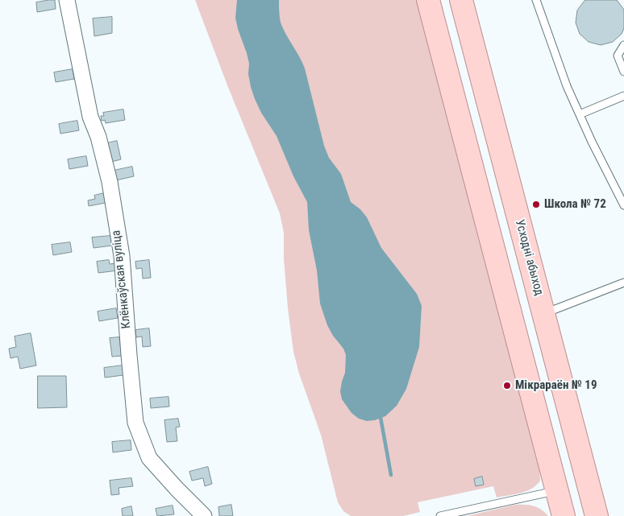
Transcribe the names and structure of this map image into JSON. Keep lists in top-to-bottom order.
{
  "streets": {
    "main road": ["Усходні абыход"],
    "street": ["Клёнкаўская вуліца"]
  },
  "places": ["Школа № 72", "Мікрараён № 19"]
}
